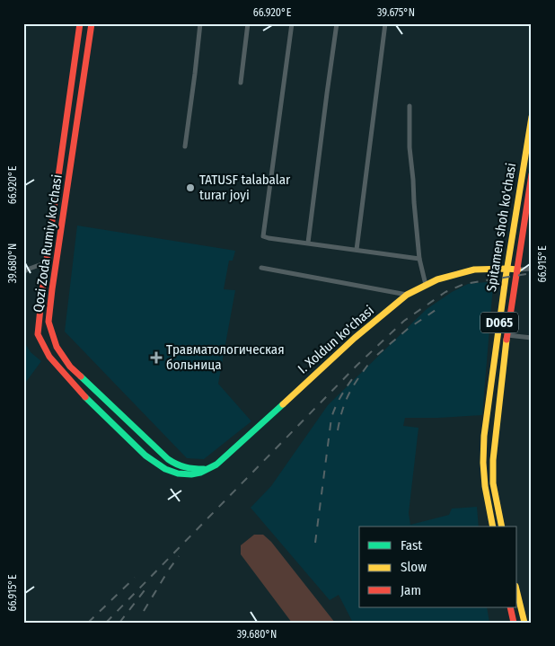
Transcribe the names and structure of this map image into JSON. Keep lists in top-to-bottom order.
{
  "streets": {
    "street": [
      "Spitamen shoh ko'chasi",
      "Qozi Zoda Rumiy ko'chasi",
      "D065",
      "I. Xoldun ko'chasi"
    ]
  },
  "crossings": [
    ["Spitamen shoh ko'chasi", "I. Xoldun ko'chasi"],
    ["Qozi Zoda Rumiy ko'chasi", "I. Xoldun ko'chasi"]
  ],
  "places": {
    "other": ["TATUSF talabalar turar joyi"],
    "health": ["Травматологическая больница"]
  },
  "legend": ["Fast", "Slow", "Jam"],
  "coordinates": [
    "66.920°E",
    "39.675°N",
    "39.680°N",
    "66.915°E"
  ]
}
